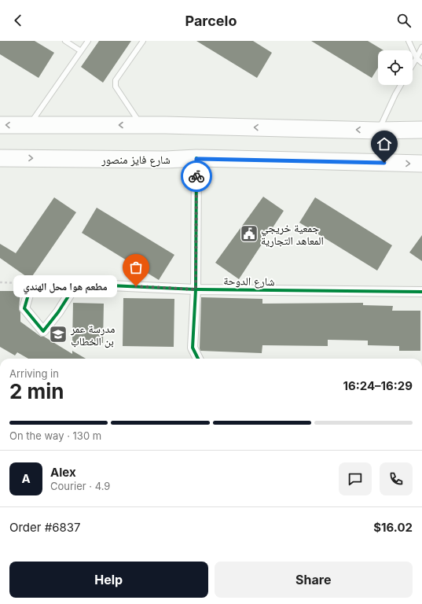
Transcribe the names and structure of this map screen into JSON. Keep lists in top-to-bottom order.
{
  "streets": {
    "highway": ["شارع فايز منصور"],
    "street": ["شارع الدوحة"]
  },
  "places": {
    "public building": ["جمعية خريجي المعاهد التجارية"],
    "other": ["مطعم هوا محل الهندي"],
    "school or university": ["مدرسة عمر بن الخطاب"]
  },
  "page": {
    "header": "Parcelo",
    "bubble": "مطعم هوا محل الهندي",
    "heading": ["2 min", "Arriving in", "16:24–16:29"],
    "panel": [
      "Alex",
      "Courier · 4.9",
      "Order #6837",
      "$16.02"
    ],
    "bar": "On the way · 130 m",
    "round": "A",
    "buttons": ["Help", "Share"]
  }
}
